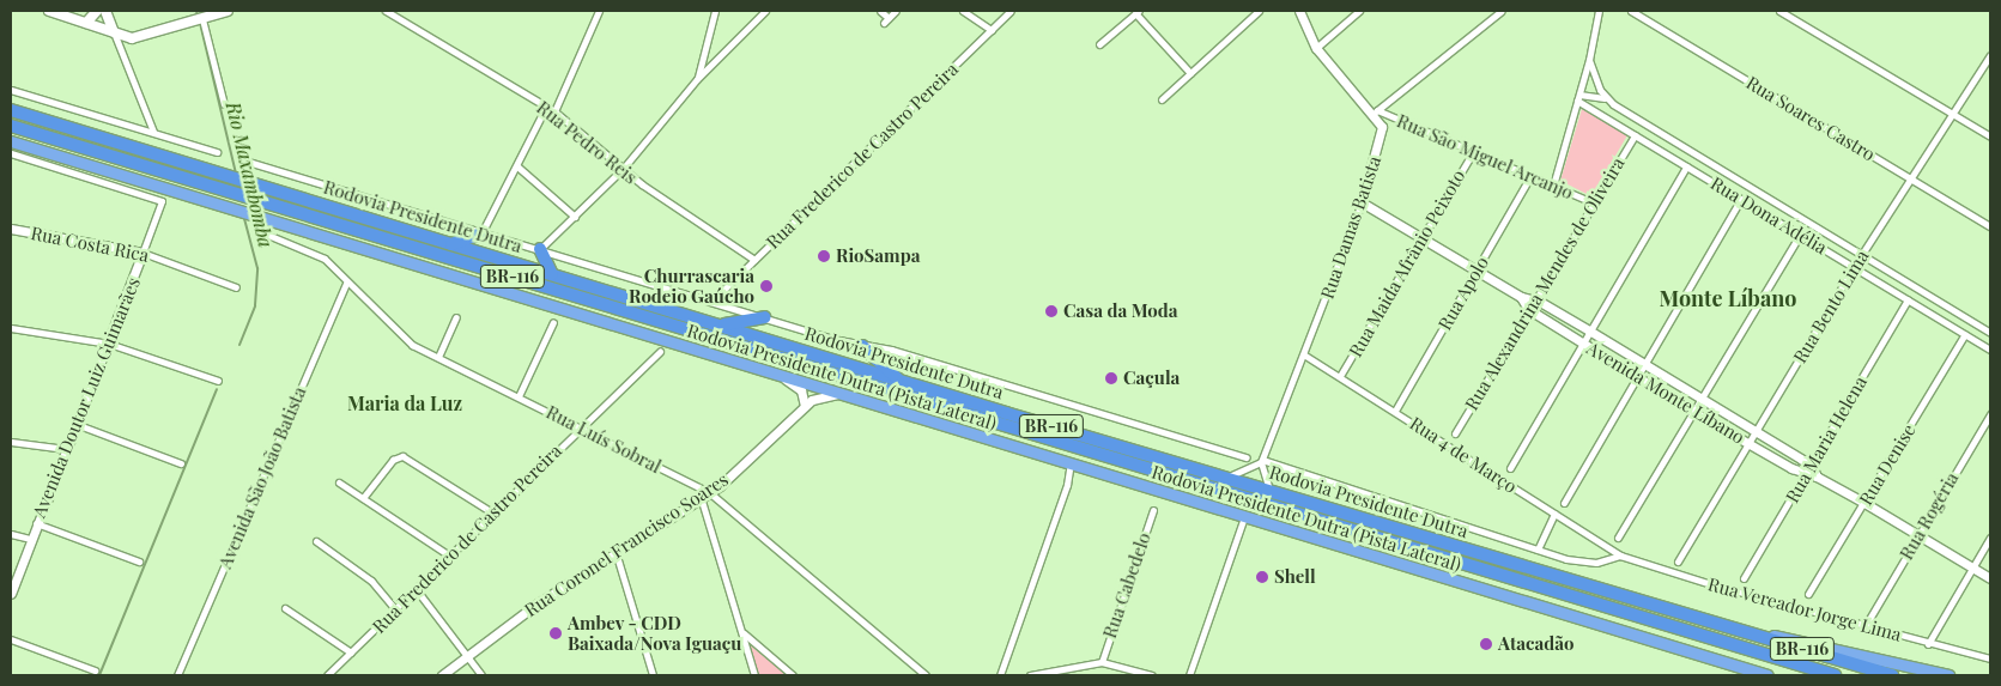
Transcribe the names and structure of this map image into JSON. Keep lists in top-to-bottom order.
{
  "streets": {
    "highway": ["Rodovia Presidente Dutra", "BR-116", "Rodovia Presidente Dutra (Pista Lateral)"],
    "street": [
      "Rua Soares Castro",
      "Rua Pedro Reis",
      "Rua Frederico de Castro Pereira",
      "Rua São Miguel Arcanjo",
      "Rua Dona Adélia",
      "Rua Damas Batista",
      "Rua Costa Rica",
      "Rua Maida Afrânio Peixoto",
      "Rua Alexandrina Mendes de Oliveira",
      "Rua Apolo",
      "Rua Bento Lima",
      "Avenida Monte Líbano",
      "Avenida Doutor Luiz Guimarães",
      "Rua Luís Sobral",
      "Rua Maria Helena",
      "Rua 4 de Março",
      "Rua Denise",
      "Avenida São João Batista",
      "Rua Rogéria",
      "Rua Coronel Francisco Soares",
      "Rua Cabedelo",
      "Rua Vereador Jorge Lima"
    ]
  },
  "crossings": [
    ["Rua Soares Castro", "Rua Bento Lima"],
    ["Rua Pedro Reis", "Rua Frederico de Castro Pereira"],
    ["Rua Frederico de Castro Pereira", "Rua Luís Sobral"],
    ["Rua São Miguel Arcanjo", "Rua Damas Batista"],
    ["Rua São Miguel Arcanjo", "Rua Maida Afrânio Peixoto"],
    ["Rua São Miguel Arcanjo", "Rua Alexandrina Mendes de Oliveira"],
    ["Rua São Miguel Arcanjo", "Rua Apolo"],
    ["Rua Dona Adélia", "Rua Alexandrina Mendes de Oliveira"],
    ["Rua Dona Adélia", "Rua Bento Lima"],
    ["Rua Dona Adélia", "Rua Maria Helena"],
    ["Rua Dona Adélia", "Rua Denise"],
    ["Rodovia Presidente Dutra", "BR-116"],
    ["Rua Damas Batista", "Avenida Monte Líbano"],
    ["Rua Damas Batista", "Rua 4 de Março"],
    ["Rua Costa Rica", "Avenida Doutor Luiz Guimarães"],
    ["Rua Maida Afrânio Peixoto", "Avenida Monte Líbano"],
    ["Rua Maida Afrânio Peixoto", "Rua 4 de Março"],
    ["Rua Alexandrina Mendes de Oliveira", "Avenida Monte Líbano"],
    ["Rua Apolo", "Avenida Monte Líbano"],
    ["Rua Apolo", "Rua 4 de Março"],
    ["Rua Bento Lima", "Avenida Monte Líbano"],
    ["Rodovia Presidente Dutra (Pista Lateral)", "Rua Coronel Francisco Soares"],
    ["Avenida Monte Líbano", "Rua Maria Helena"],
    ["Avenida Monte Líbano", "Rua Denise"],
    ["Avenida Monte Líbano", "Rua Rogéria"],
    ["Rua Luís Sobral", "Avenida São João Batista"],
    ["Rua Luís Sobral", "Rua Coronel Francisco Soares"],
    ["Rua 4 de Março", "Rua Vereador Jorge Lima"]
  ],
  "districts": ["Monte Líbano", "Maria da Luz"],
  "water": ["Rio Maxambomba"],
  "places": [
    "RioSampa",
    "Churrascaria Rodeio Gaúcho",
    "Casa da Moda",
    "Caçula",
    "Shell",
    "Ambev - CDD Baixada/Nova Iguaçu",
    "Atacadão"
  ]
}
